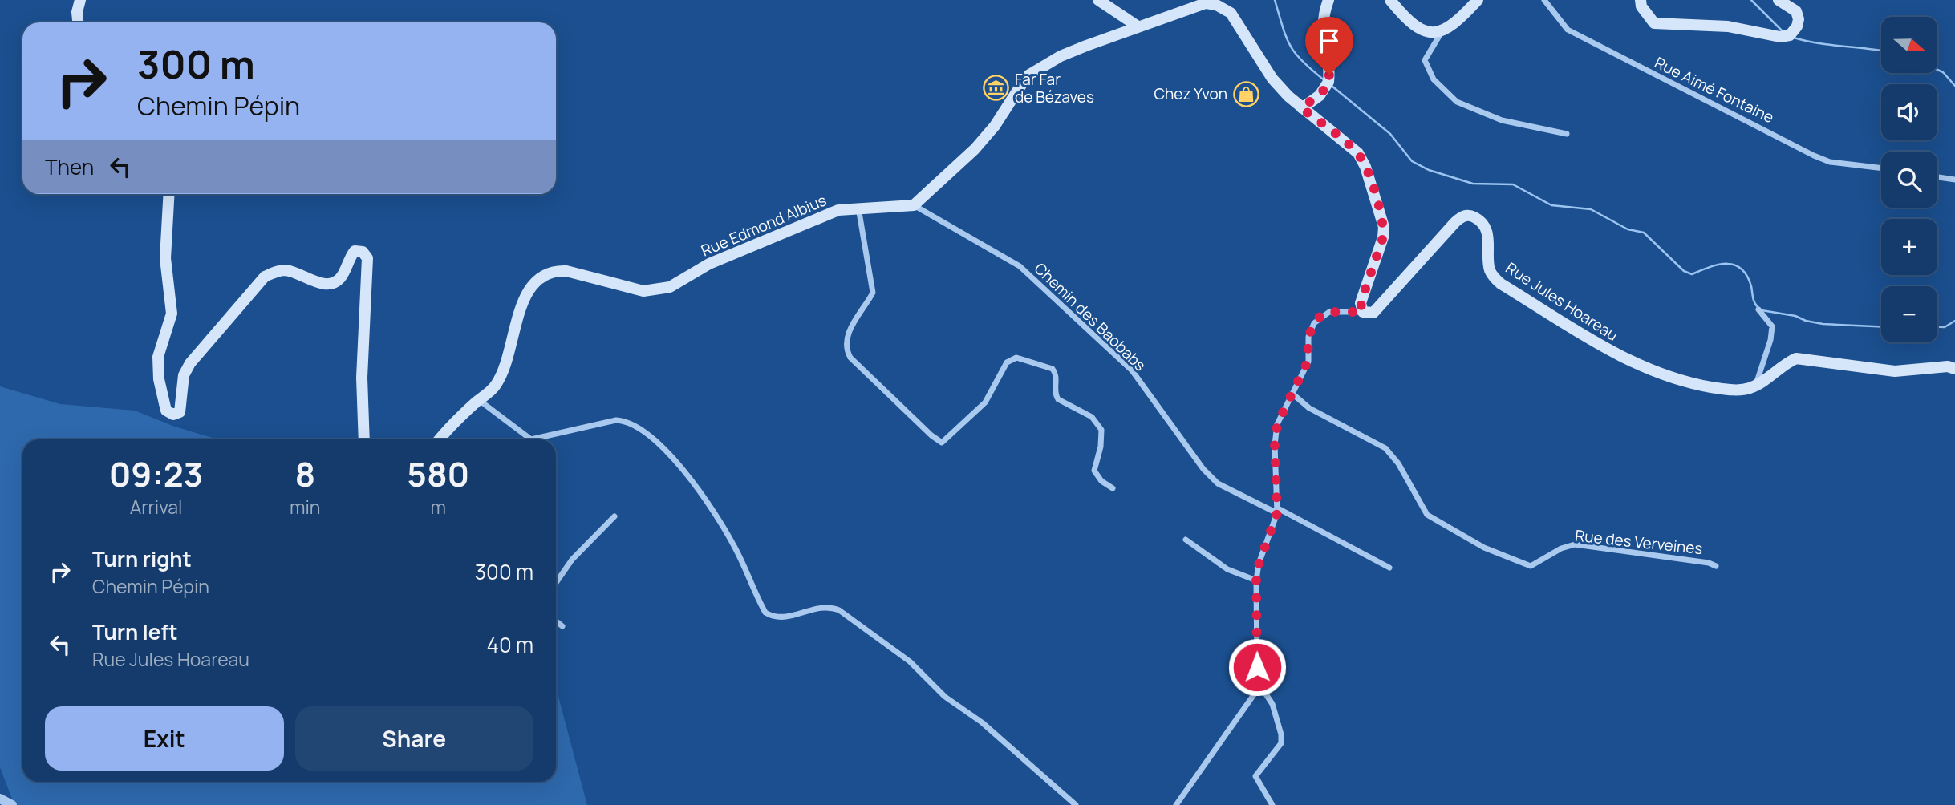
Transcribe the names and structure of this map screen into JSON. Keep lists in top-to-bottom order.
{
  "streets": {
    "main road": ["Rue Edmond Albius", "Rue Jules Hoareau"],
    "street": ["Rue Aimé Fontaine", "Chemin des Baobabs", "Rue des Verveines"]
  },
  "crossings": [
    ["Rue Edmond Albius", "Chemin des Baobabs"]
  ],
  "places": {
    "museum": ["Far Far de Bézaves"],
    "shop": ["Chez Yvon"]
  },
  "north": "right",
  "page": {
    "map_buttons": ["+", "−"],
    "turn": ["300 m", "Chemin Pépin"],
    "then": "Then",
    "eta": [
      "09:23",
      "Arrival",
      "8",
      "min",
      "580",
      "m"
    ],
    "list": [
      {
        "name": "Turn right",
        "note": "Chemin Pépin",
        "value": "300 m"
      },
      {
        "name": "Turn left",
        "note": "Rue Jules Hoareau",
        "value": "40 m"
      }
    ],
    "buttons": ["Exit", "Share"]
  }
}
